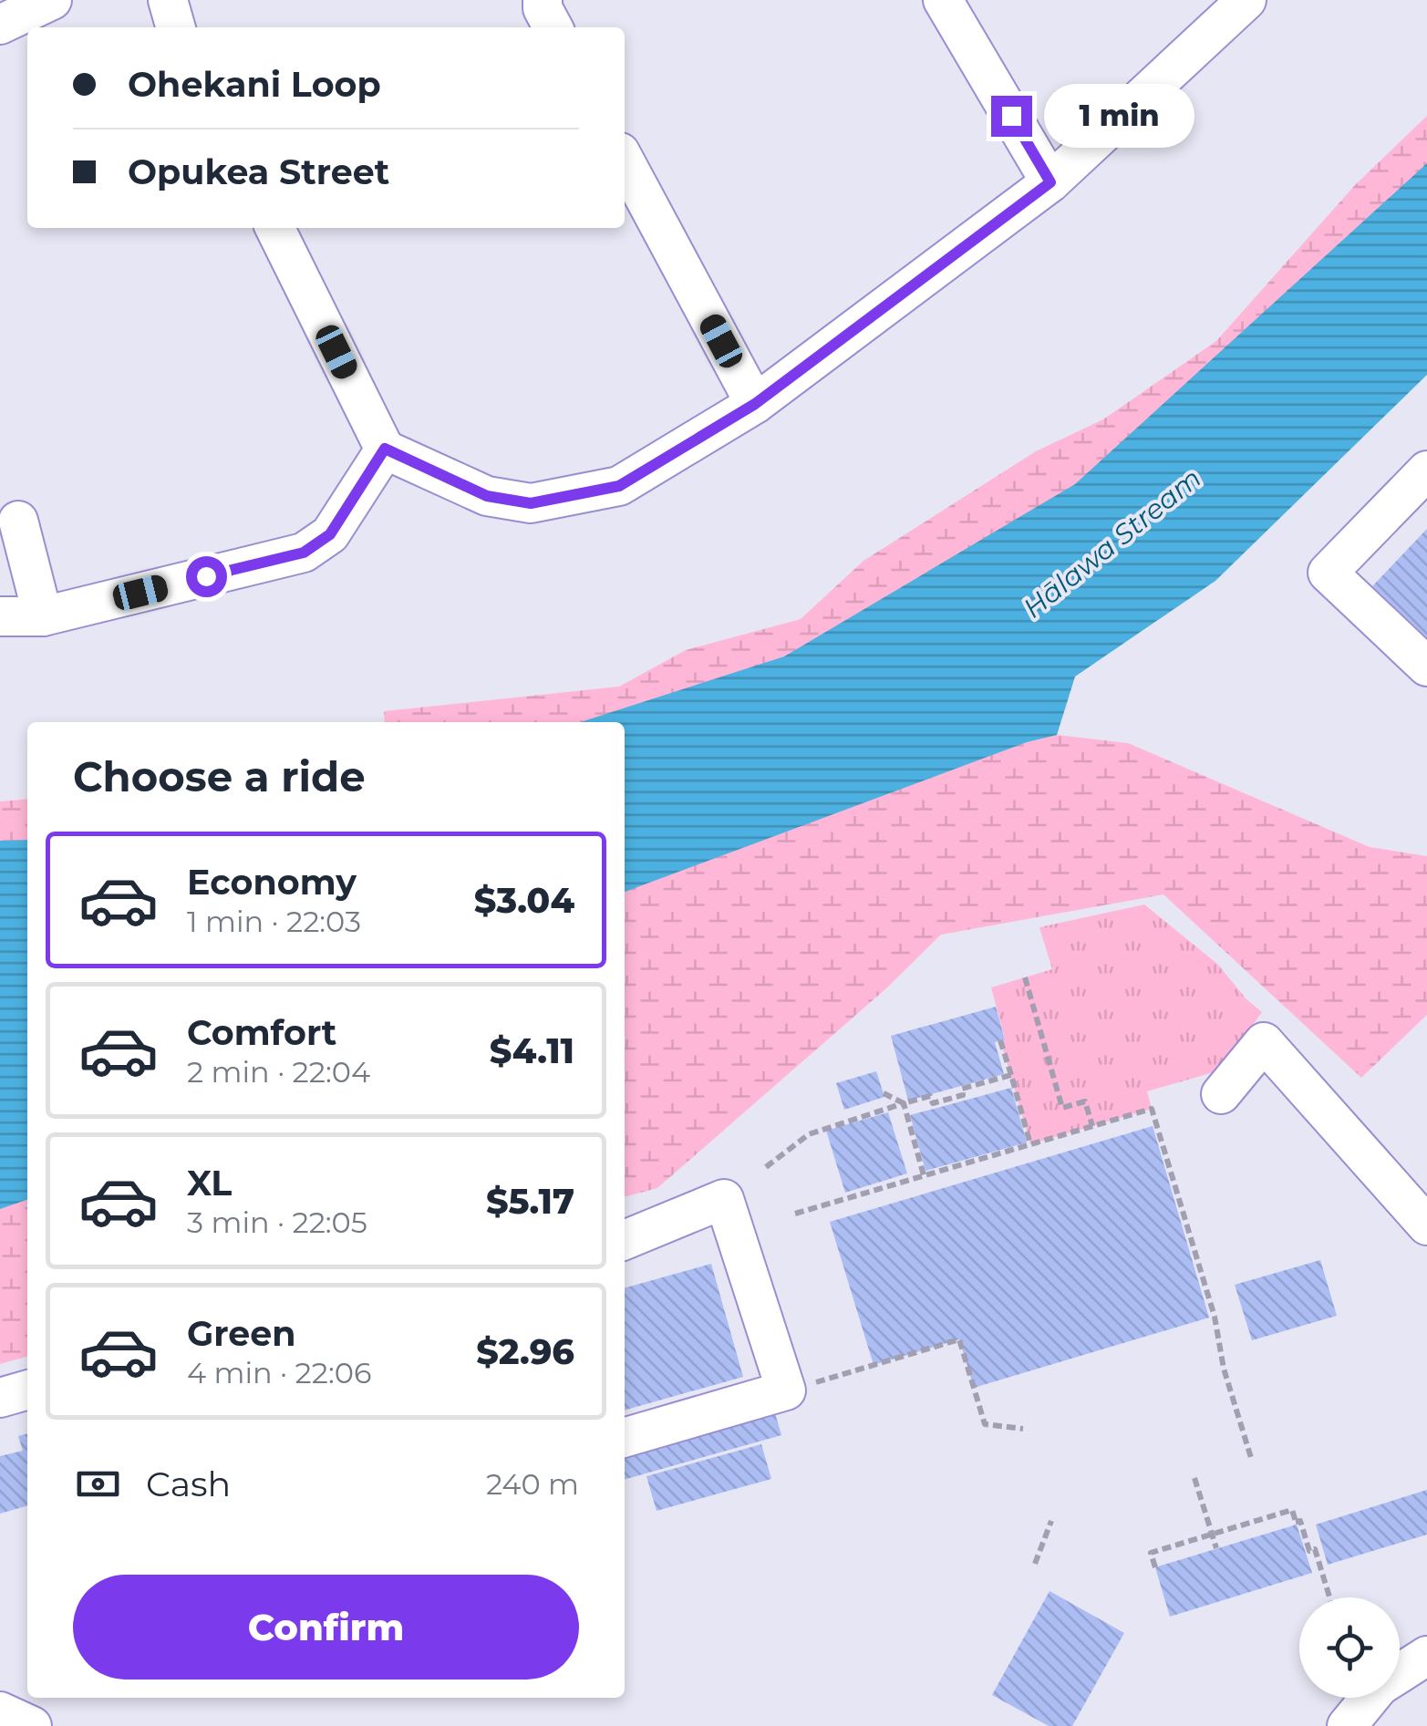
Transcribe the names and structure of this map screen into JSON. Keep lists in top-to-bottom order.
{
  "water": ["Hālawa Stream"],
  "page": {
    "banner": ["Ohekani Loop", "Opukea Street"],
    "bubble": "1 min",
    "heading": "Choose a ride",
    "list": [
      {
        "name": "Economy",
        "note": "1 min · 22:03",
        "value": "$3.04"
      },
      {
        "name": "Comfort",
        "note": "2 min · 22:04",
        "value": "$4.11"
      },
      {
        "name": "XL",
        "note": "3 min · 22:05",
        "value": "$5.17"
      },
      {
        "name": "Green",
        "note": "4 min · 22:06",
        "value": "$2.96"
      }
    ],
    "pay": ["Cash", "240 m"],
    "buttons": "Confirm"
  }
}
